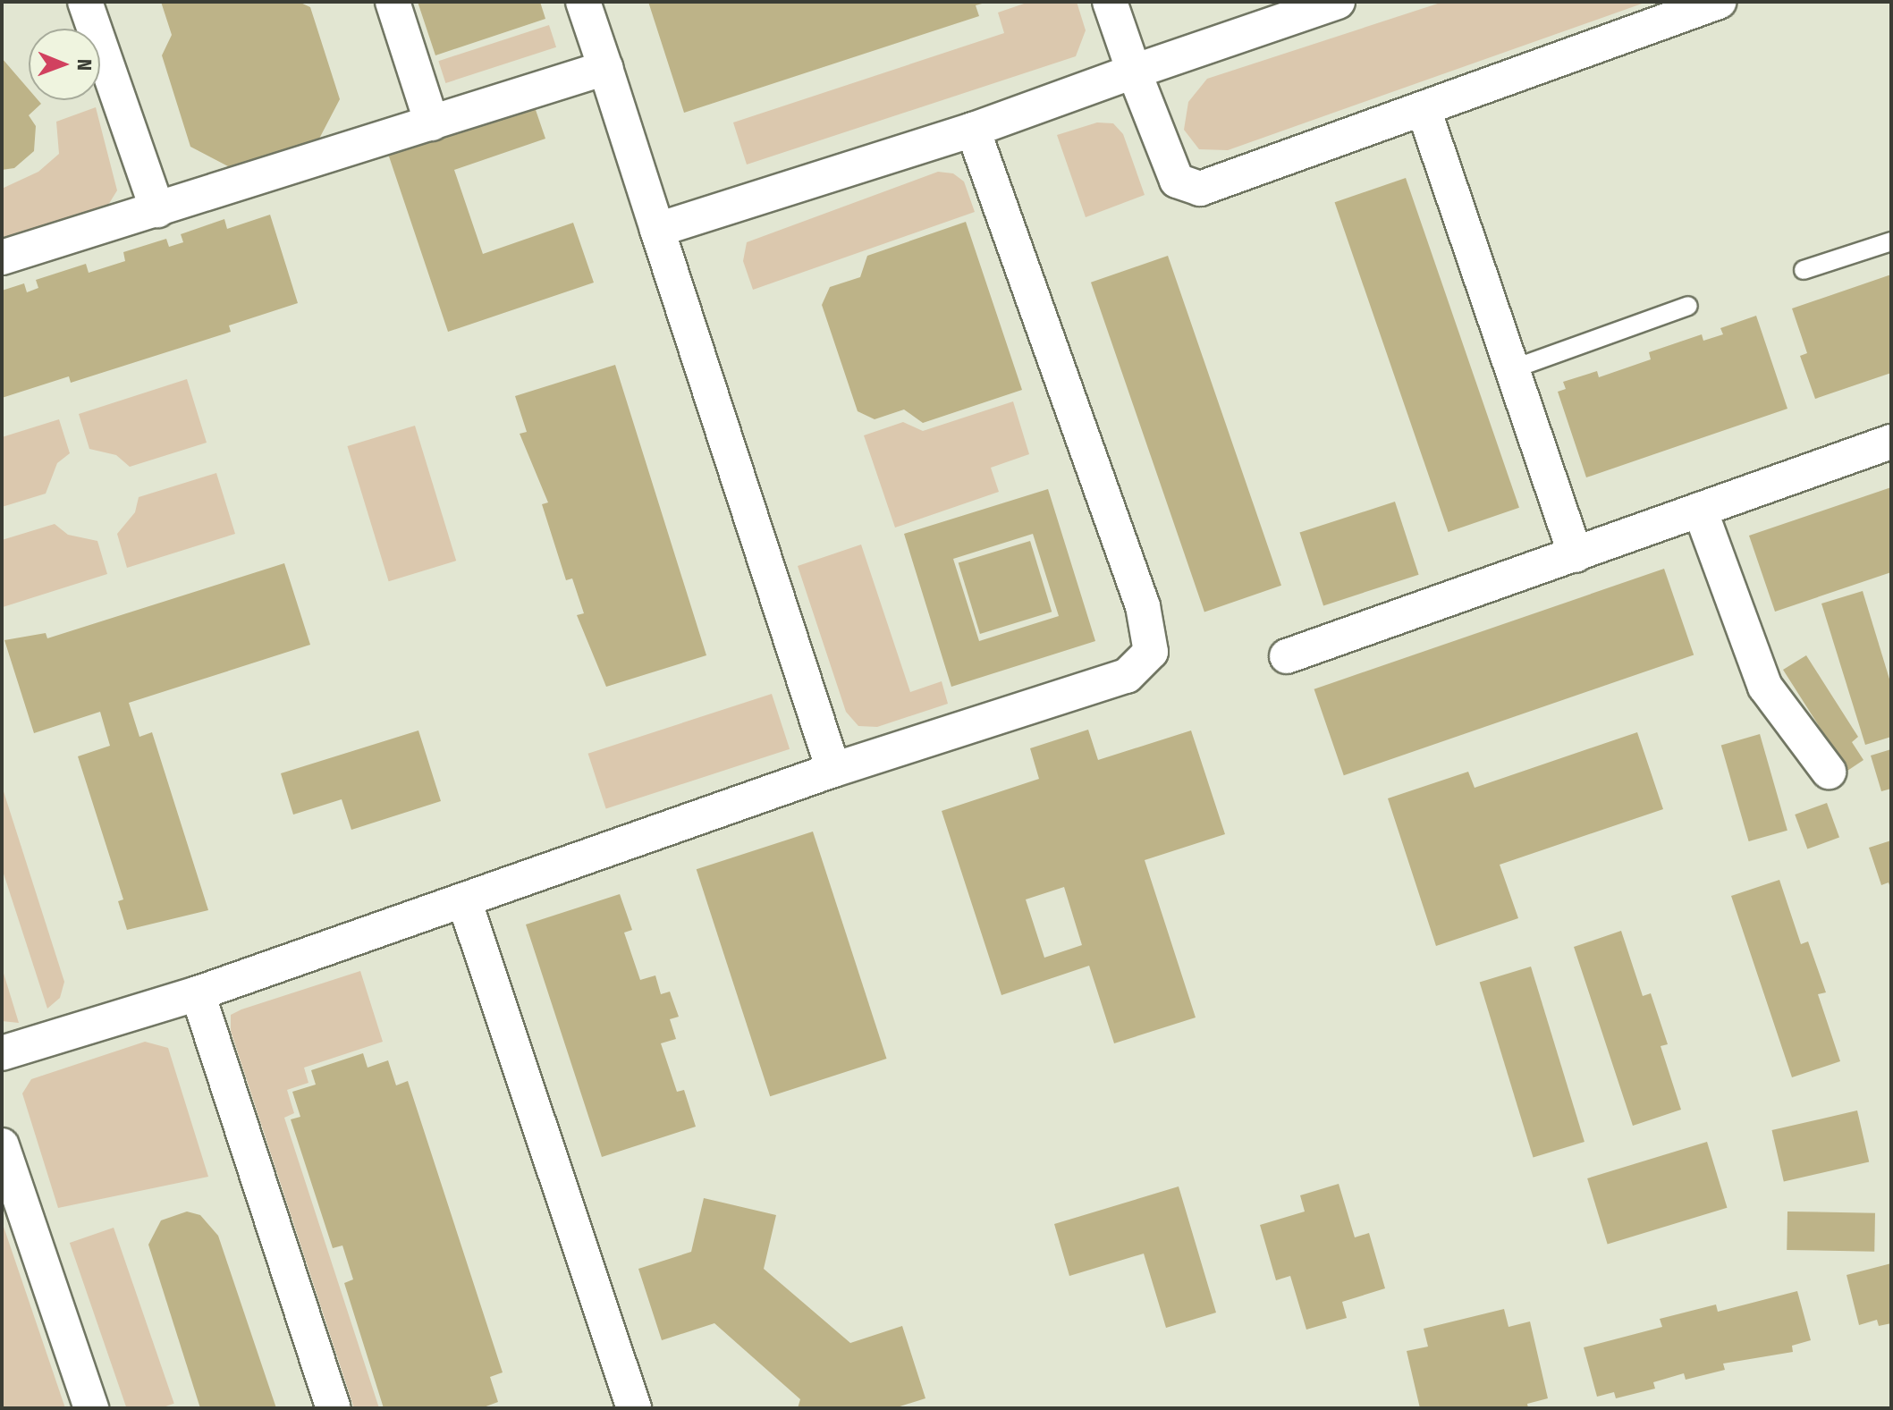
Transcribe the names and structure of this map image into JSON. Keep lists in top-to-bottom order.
{
  "north": "right"
}
